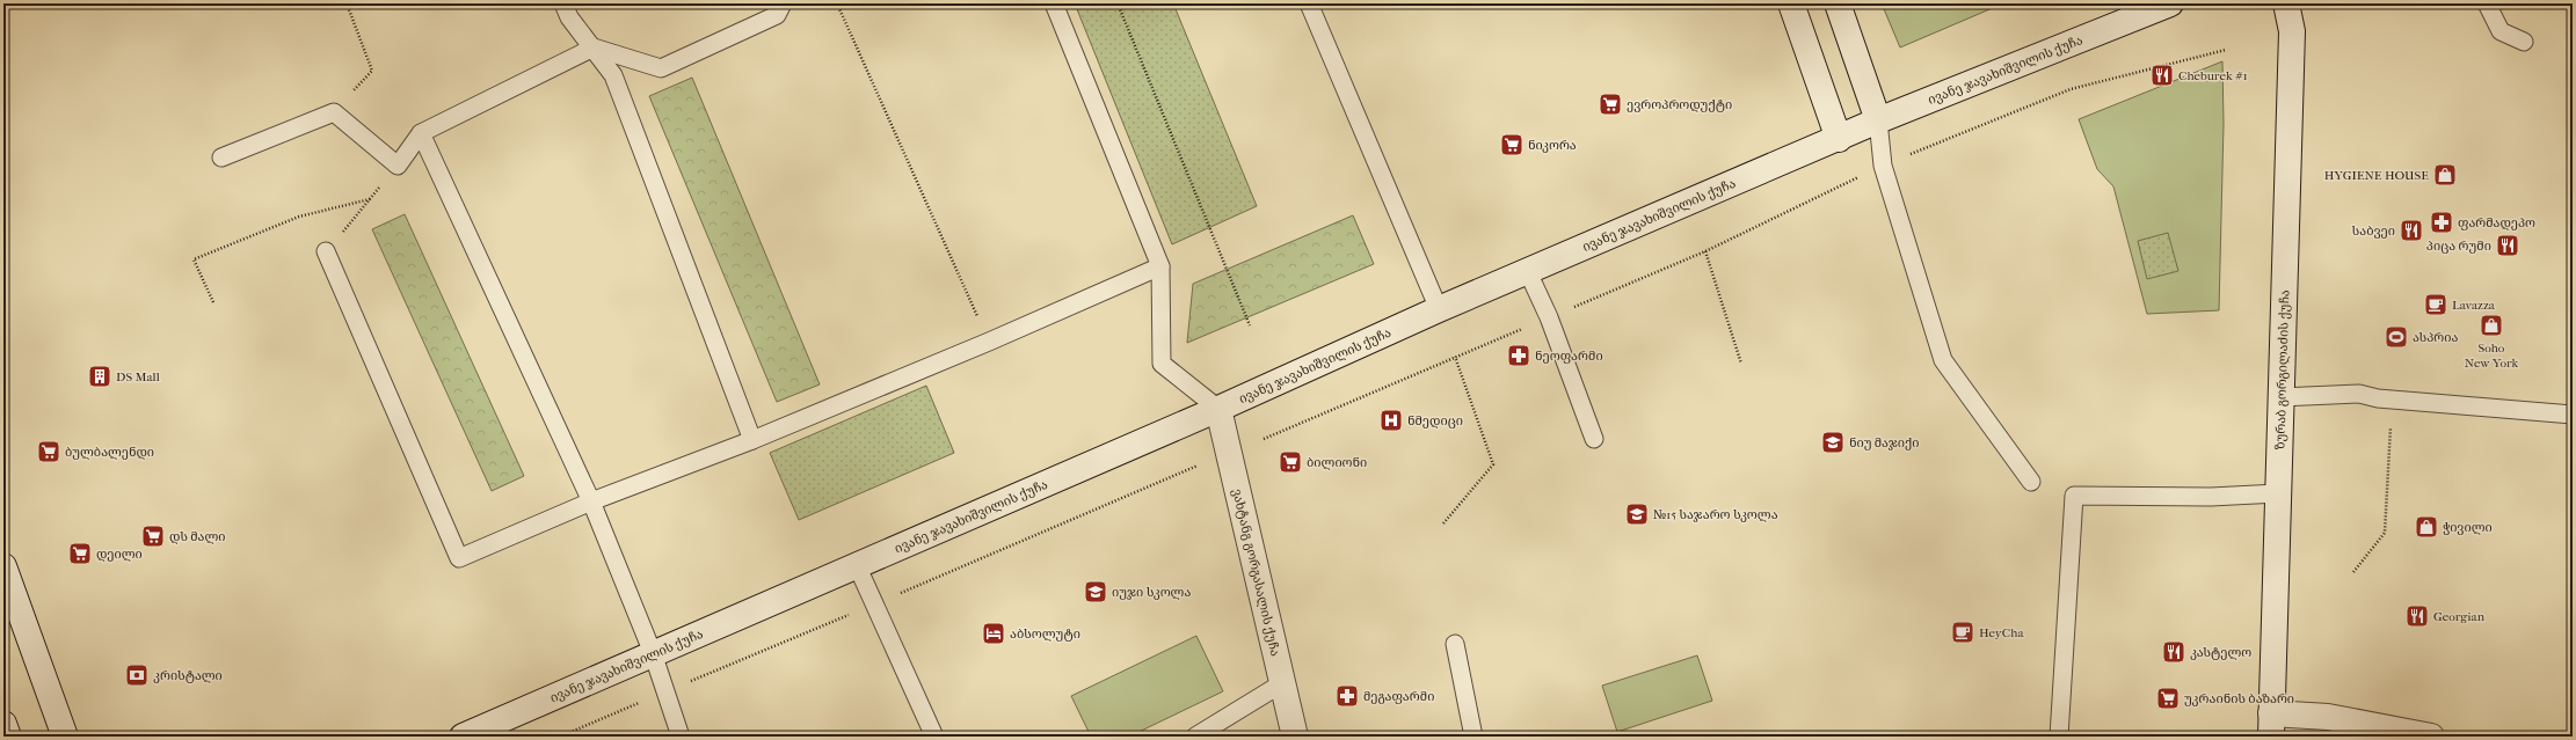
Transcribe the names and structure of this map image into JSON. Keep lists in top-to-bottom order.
{
  "streets": {
    "street": ["ივანე ჯავახიშვილის ქუჩა", "ზურაბ გორგილაძის ქუჩა", "ვახტანგ გორგასალის ქუჩა"]
  },
  "crossings": [
    ["ივანე ჯავახიშვილის ქუჩა", "ვახტანგ გორგასალის ქუჩა"]
  ],
  "places": {
    "restaurant": [
      "Cheburek #1",
      "საბვეი",
      "პიცა რუმი",
      "Georgian",
      "კასტელო"
    ],
    "supermarket": [
      "ევროპროდუქტი",
      "ნიკორა",
      "ბულბალენდი",
      "ბილიონი",
      "დს მალი",
      "დეილი",
      "უკრაინის ბაზარი"
    ],
    "shop": ["HYGIENE HOUSE", "Soho New York", "ჭივილი"],
    "pharmacy": ["ფარმადეპო", "ნეოფარმი", "მეგაფარმი"],
    "cafe": ["Lavazza", "HeyCha"],
    "sports": ["ასპრია"],
    "building": ["DS Mall"],
    "hospital": ["ნმედიცი"],
    "school or university": ["ნიუ მაჯიქი", "№15 საჯარო სკოლა", "იუჯი სკოლა"],
    "hotel": ["აბსოლუტი"],
    "bank": ["კრისტალი"]
  }
}
